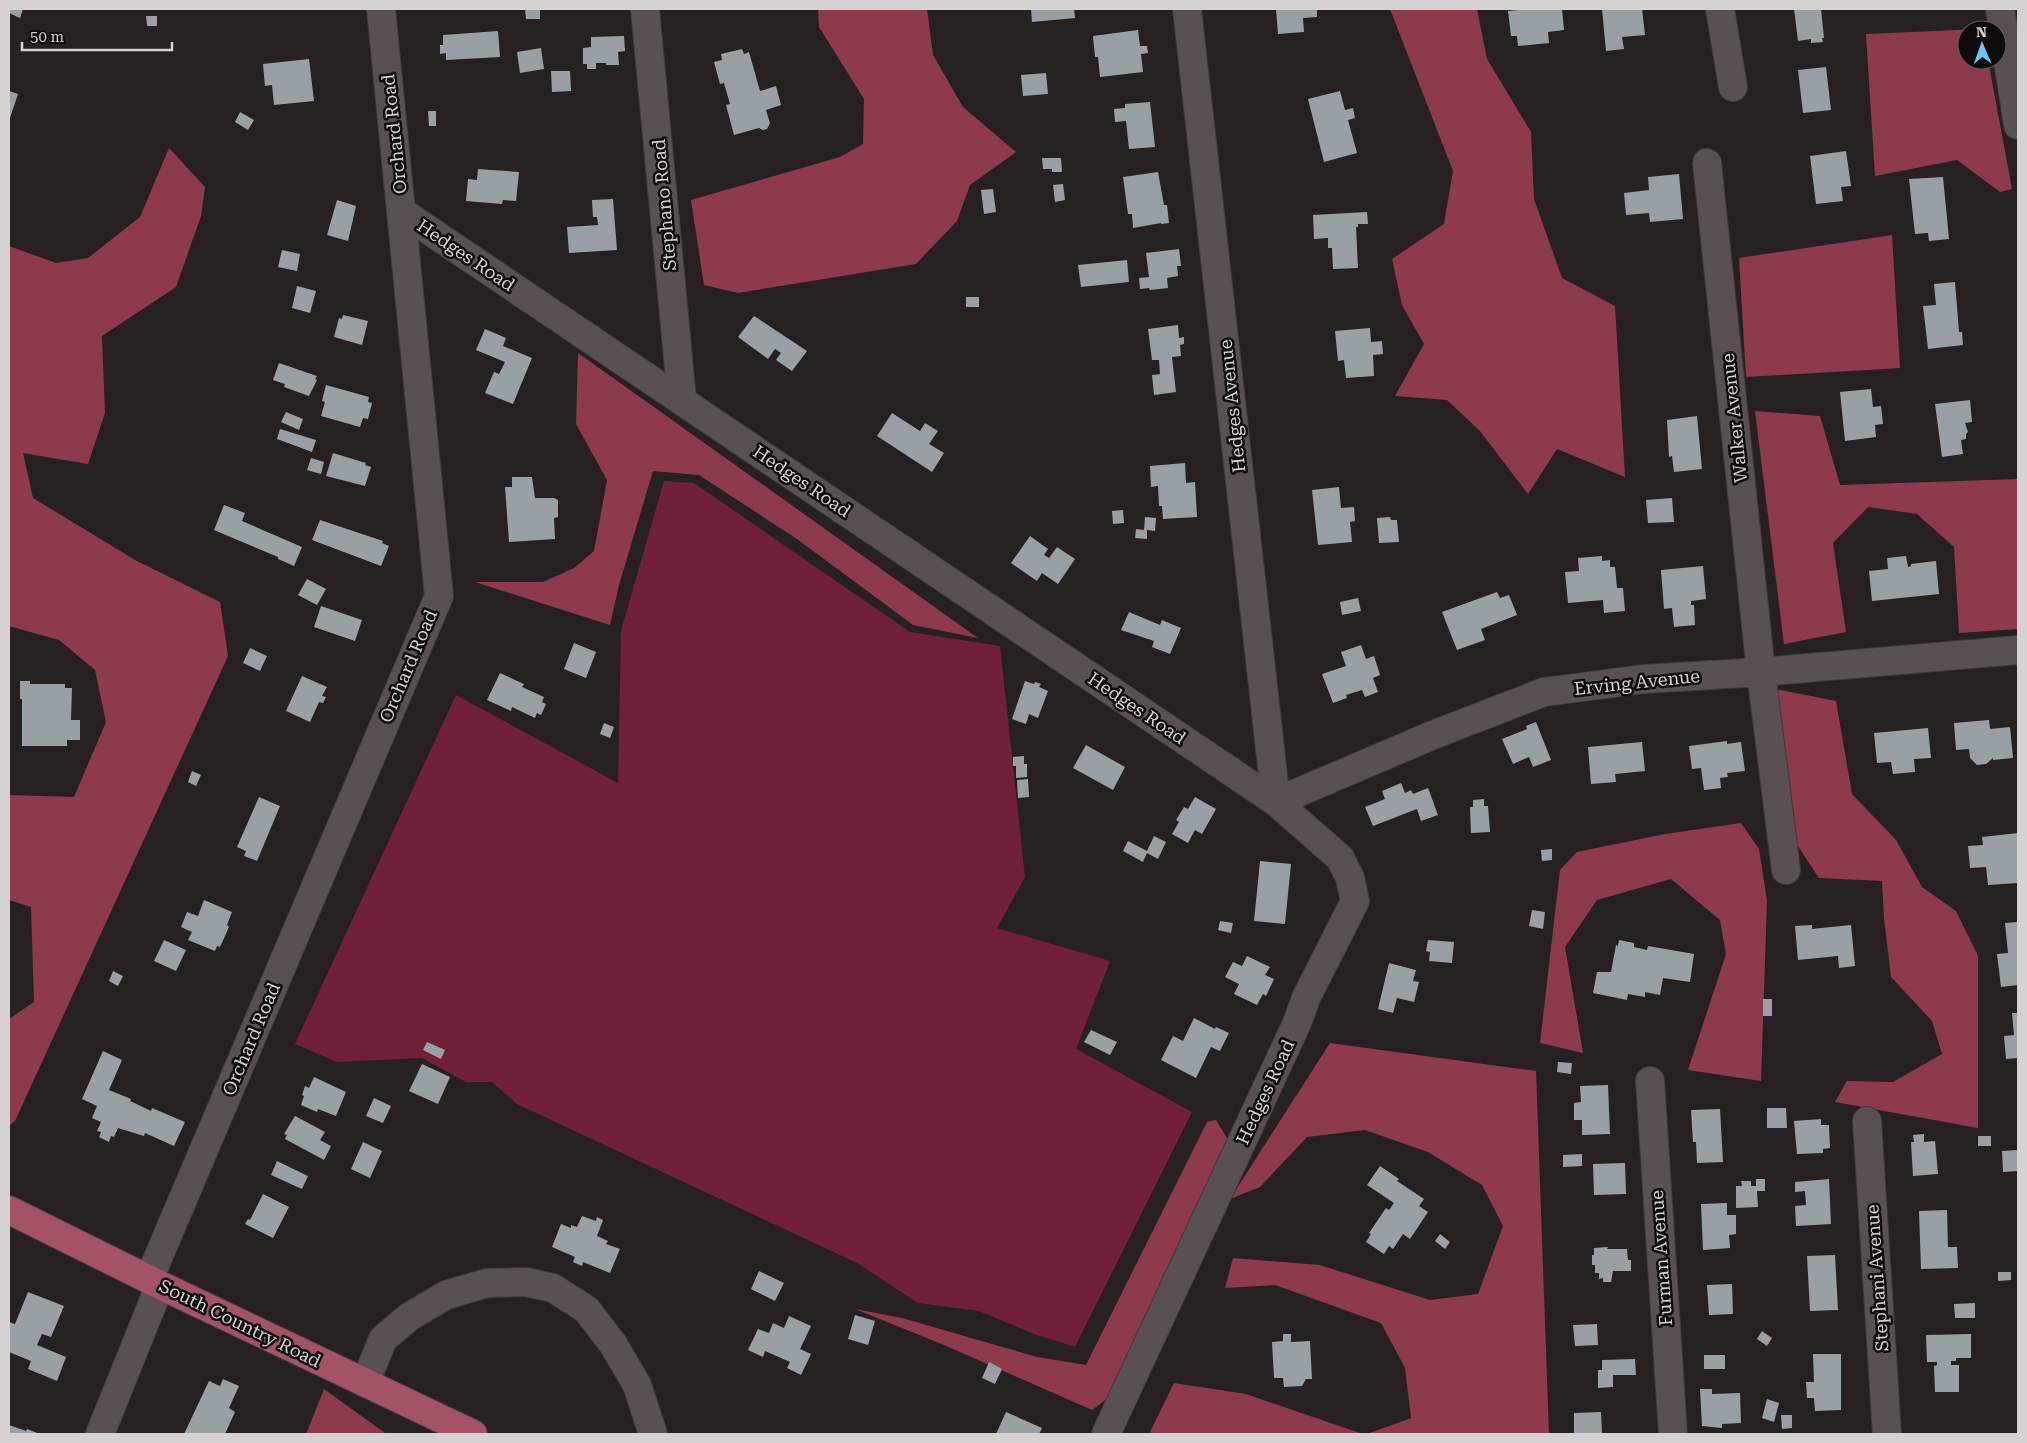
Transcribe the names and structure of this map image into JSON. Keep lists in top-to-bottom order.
{
  "streets": {
    "main road": ["South Country Road"],
    "street": [
      "Orchard Road",
      "Stephano Road",
      "Hedges Road",
      "Hedges Avenue",
      "Walker Avenue",
      "Erving Avenue",
      "Furman Avenue",
      "Stephani Avenue"
    ]
  },
  "crossings": [
    ["Orchard Road", "Hedges Road"],
    ["Orchard Road", "South Country Road"],
    ["Stephano Road", "Hedges Road"],
    ["Hedges Road", "Hedges Avenue"],
    ["Hedges Road", "Erving Avenue"],
    ["Hedges Avenue", "Erving Avenue"],
    ["Walker Avenue", "Erving Avenue"]
  ],
  "scale_bar": "50 m",
  "north": "top"
}
